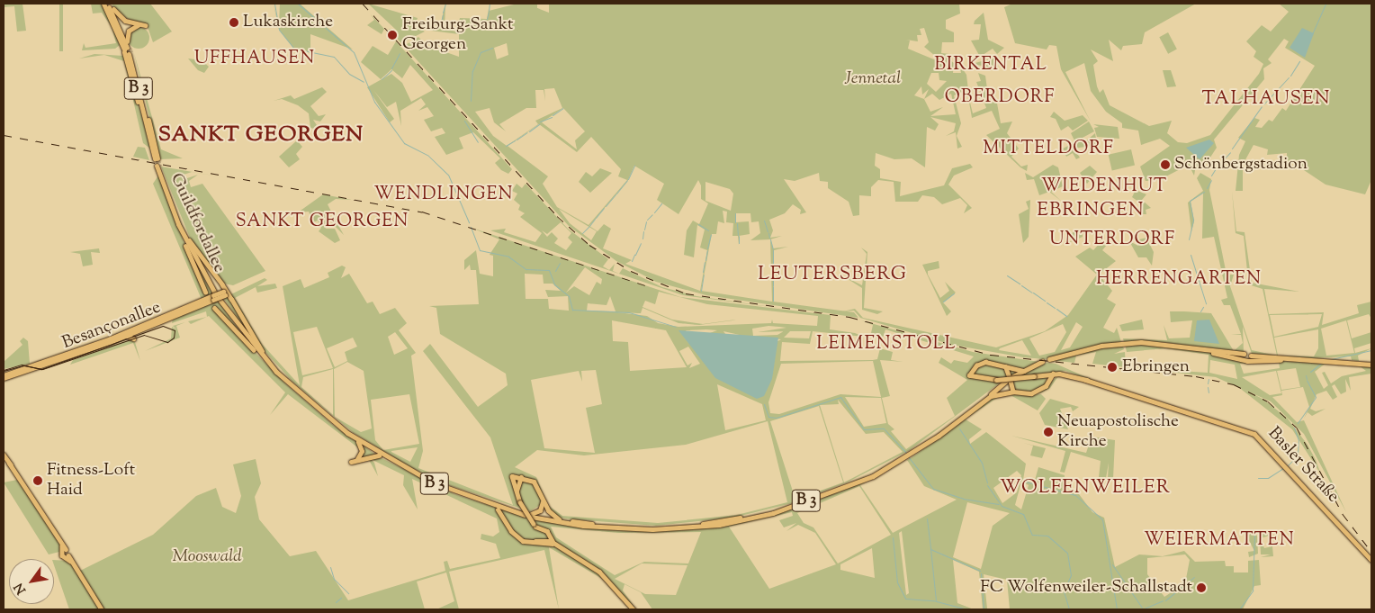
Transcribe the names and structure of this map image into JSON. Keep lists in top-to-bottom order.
{
  "streets": {
    "highway": ["B 3", "Guildfordallee"],
    "main road": ["Besançonallee", "Basler Straße"]
  },
  "crossings": [
    ["B 3", "Guildfordallee"],
    ["B 3", "Besançonallee"],
    ["Guildfordallee", "Besançonallee"]
  ],
  "districts": [
    "UFFHAUSEN",
    "BIRKENTAL",
    "OBERDORF",
    "TALHAUSEN",
    "SANKT GEORGEN",
    "MITTELDORF",
    "WIEDENHUT",
    "WENDLINGEN",
    "EBRINGEN",
    "SANKT GEORGEN",
    "UNTERDORF",
    "LEUTERSBERG",
    "HERRENGARTEN",
    "LEIMENSTOLL",
    "WOLFENWEILER",
    "WEIERMATTEN"
  ],
  "parks": ["Jennetal", "Mooswald"],
  "places": [
    "Lukaskirche",
    "Freiburg-Sankt Georgen",
    "Schönbergstadion",
    "Ebringen",
    "Neuapostolische Kirche",
    "Fitness-Loft Haid",
    "FC Wolfenweiler-Schallstadt"
  ],
  "north": "bottom left"
}
